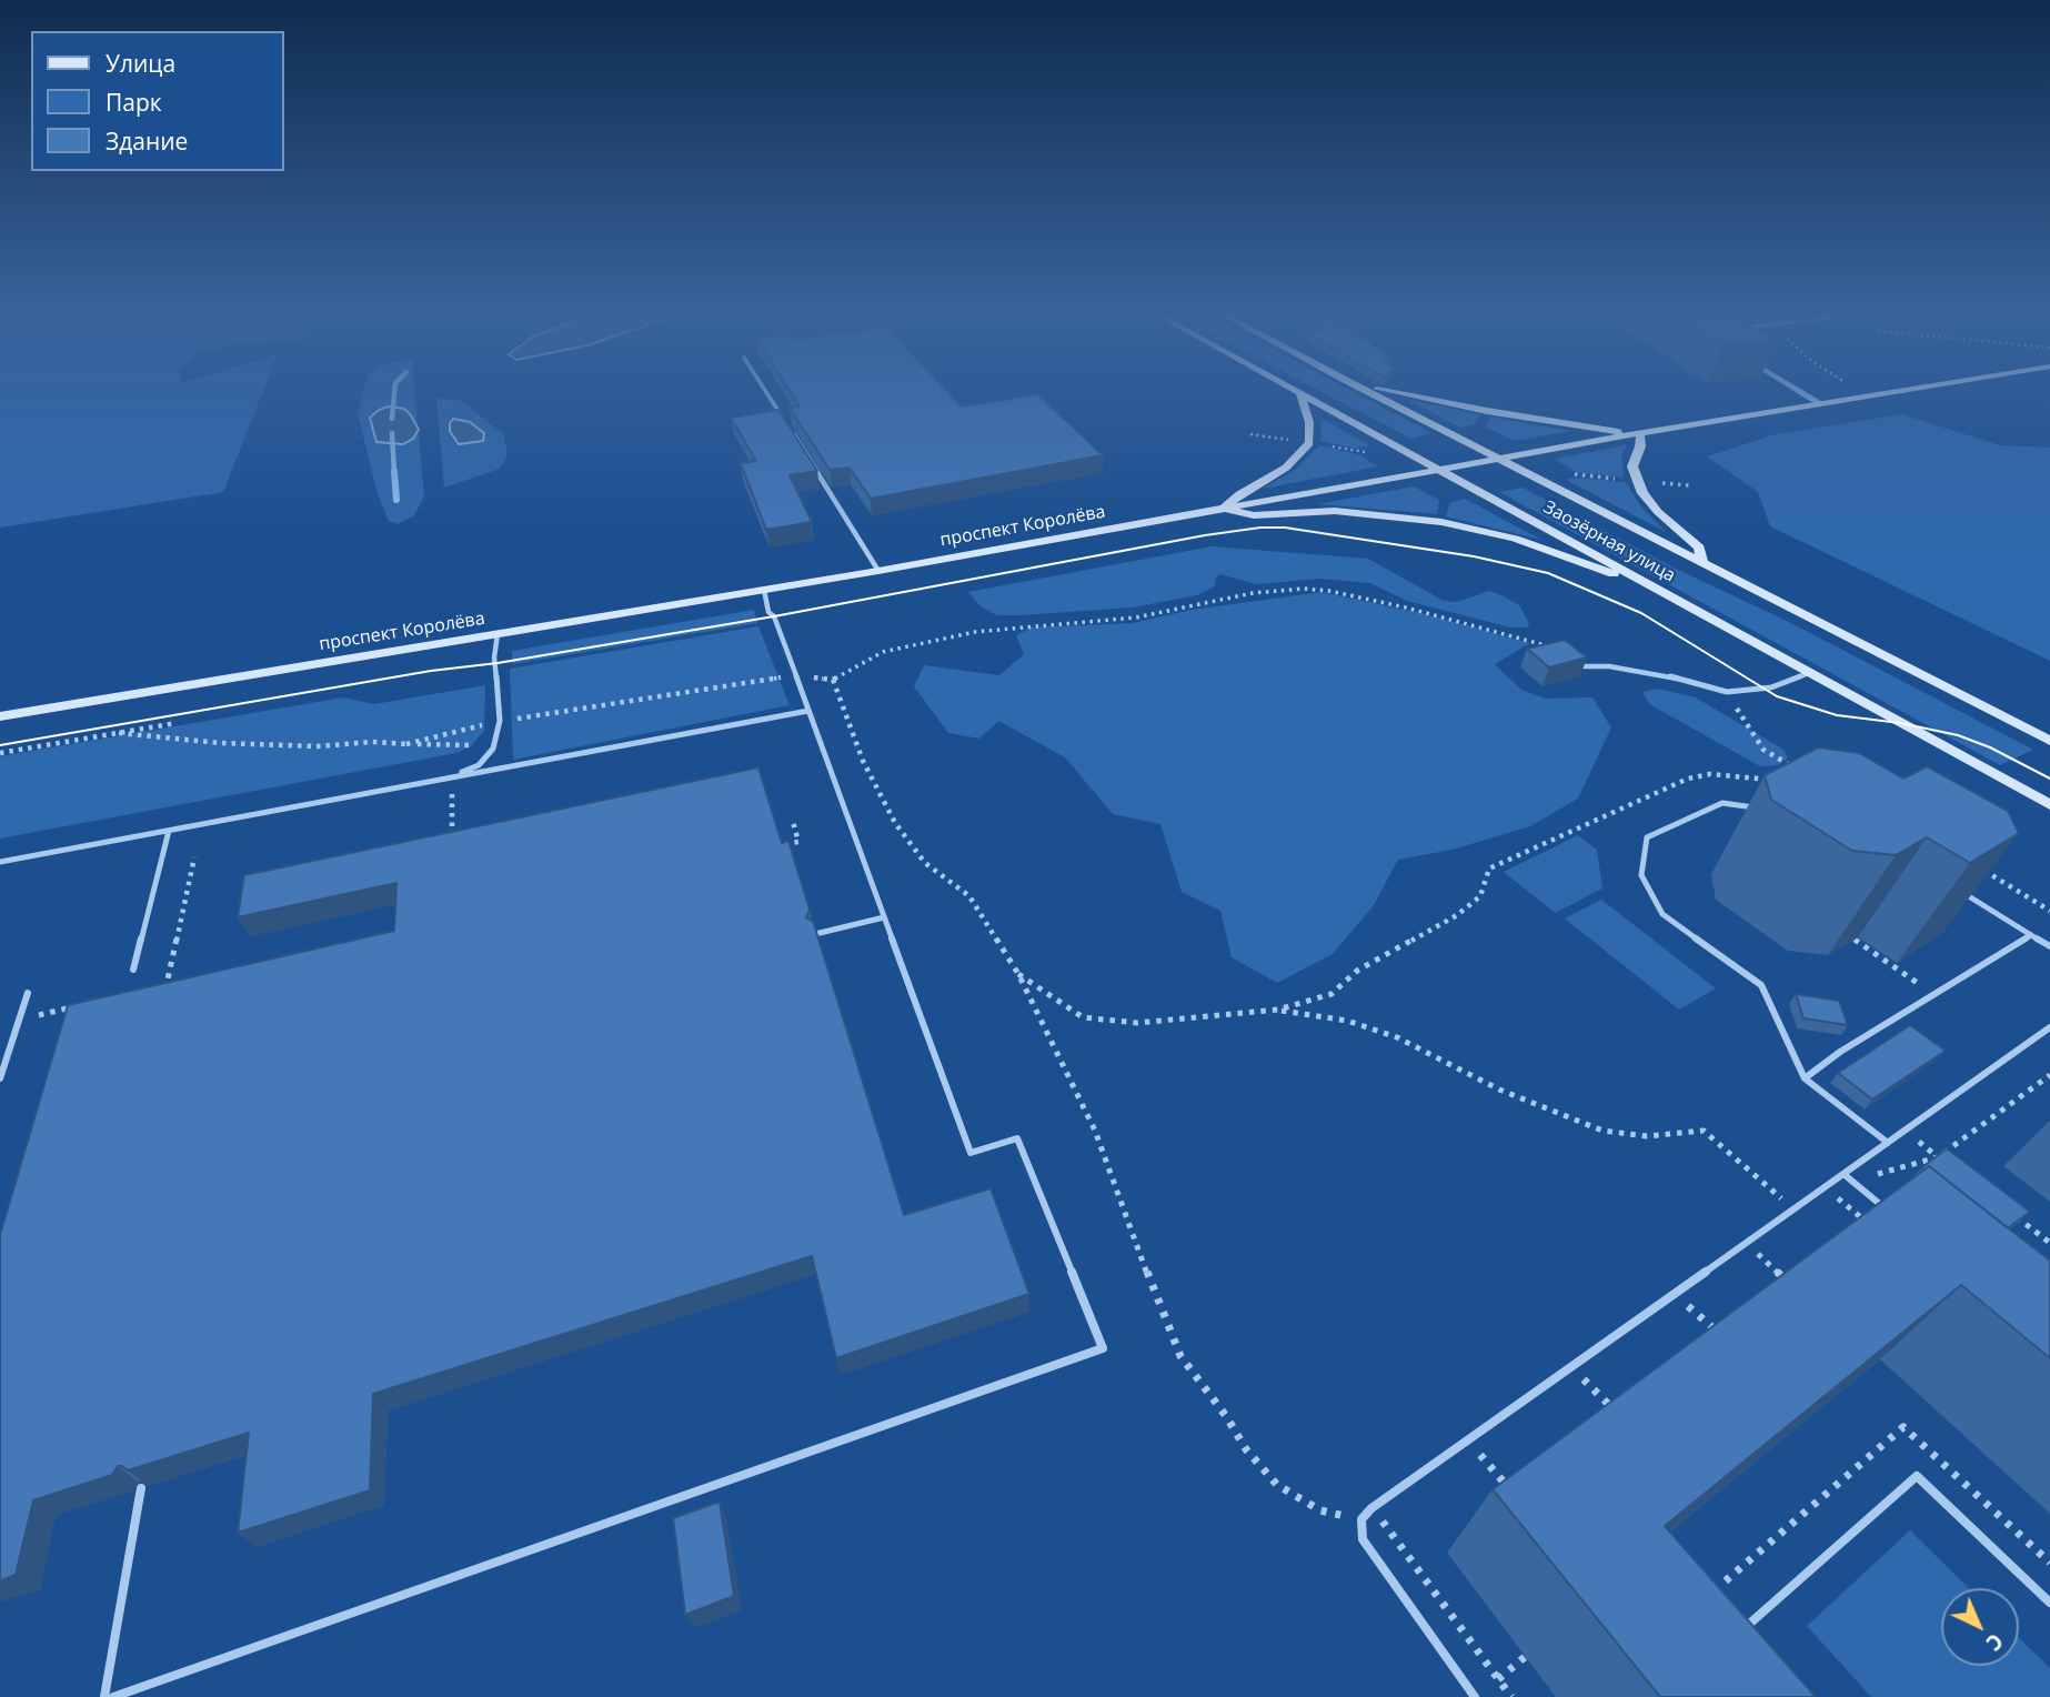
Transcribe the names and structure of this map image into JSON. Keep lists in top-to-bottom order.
{
  "streets": {
    "main road": ["проспект Королёва", "Заозёрная улица"]
  },
  "crossings": [
    ["проспект Королёва", "Заозёрная улица"]
  ],
  "legend": ["Улица", "Парк", "Здание"],
  "north": "bottom right"
}
